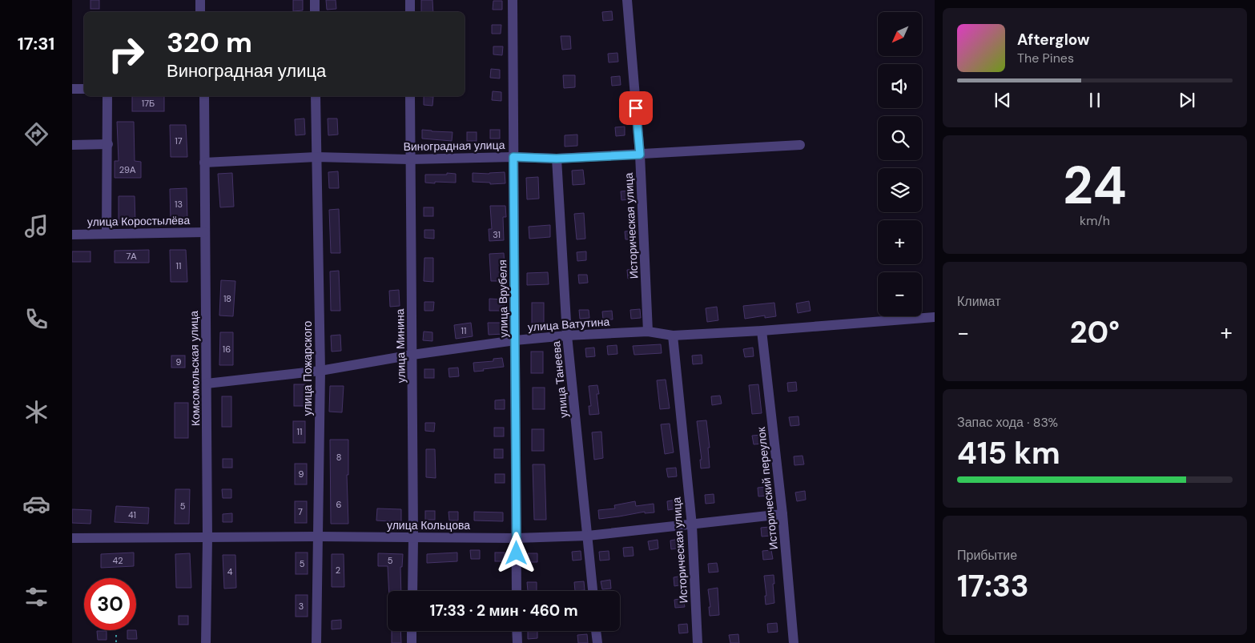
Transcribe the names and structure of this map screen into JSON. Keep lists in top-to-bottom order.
{
  "streets": {
    "street": [
      "Виноградная улица",
      "улица Коростылёва",
      "Историческая улица",
      "улица Врубеля",
      "улица Ватутина",
      "улица Минина",
      "Комсомольская улица",
      "улица Пожарского",
      "улица Танеева",
      "Исторический переулок",
      "улица Кольцова"
    ]
  },
  "crossings": [
    ["Виноградная улица", "Историческая улица"],
    ["Виноградная улица", "улица Врубеля"],
    ["Виноградная улица", "улица Минина"],
    ["Виноградная улица", "Комсомольская улица"],
    ["Виноградная улица", "улица Пожарского"],
    ["Виноградная улица", "улица Танеева"],
    ["улица Коростылёва", "Комсомольская улица"],
    ["Историческая улица", "улица Ватутина"],
    ["Историческая улица", "улица Кольцова"],
    ["улица Врубеля", "улица Ватутина"],
    ["улица Врубеля", "улица Кольцова"],
    ["улица Ватутина", "улица Минина"],
    ["улица Ватутина", "Комсомольская улица"],
    ["улица Ватутина", "улица Пожарского"],
    ["улица Ватутина", "улица Танеева"],
    ["улица Ватутина", "Исторический переулок"],
    ["улица Минина", "улица Кольцова"],
    ["Комсомольская улица", "улица Кольцова"],
    ["улица Пожарского", "улица Кольцова"],
    ["улица Танеева", "улица Кольцова"],
    ["Исторический переулок", "улица Кольцова"]
  ],
  "house_numbers": [
    "17Б",
    "17",
    "29А",
    "13",
    "31",
    "7А",
    "11",
    "18",
    "11",
    "16",
    "9",
    "11",
    "8",
    "9",
    "6",
    "5",
    "7",
    "41",
    "42",
    "5",
    "5",
    "2",
    "4",
    "3"
  ],
  "north": "bottom left",
  "page": {
    "tabs": "17:31",
    "map_buttons": ["+", "−"],
    "turn": ["320 m", "Виноградная улица"],
    "song": ["Afterglow", "The Pines"],
    "tile": [
      ["24", "km/h"],
      "Климат",
      ["Запас хода · 83%", "415 km"],
      ["Прибытие", "17:33"]
    ],
    "heat": ["−", "20°", "+"],
    "limit": "30",
    "trip": "17:33 · 2 мин · 460 m"
  }
}
